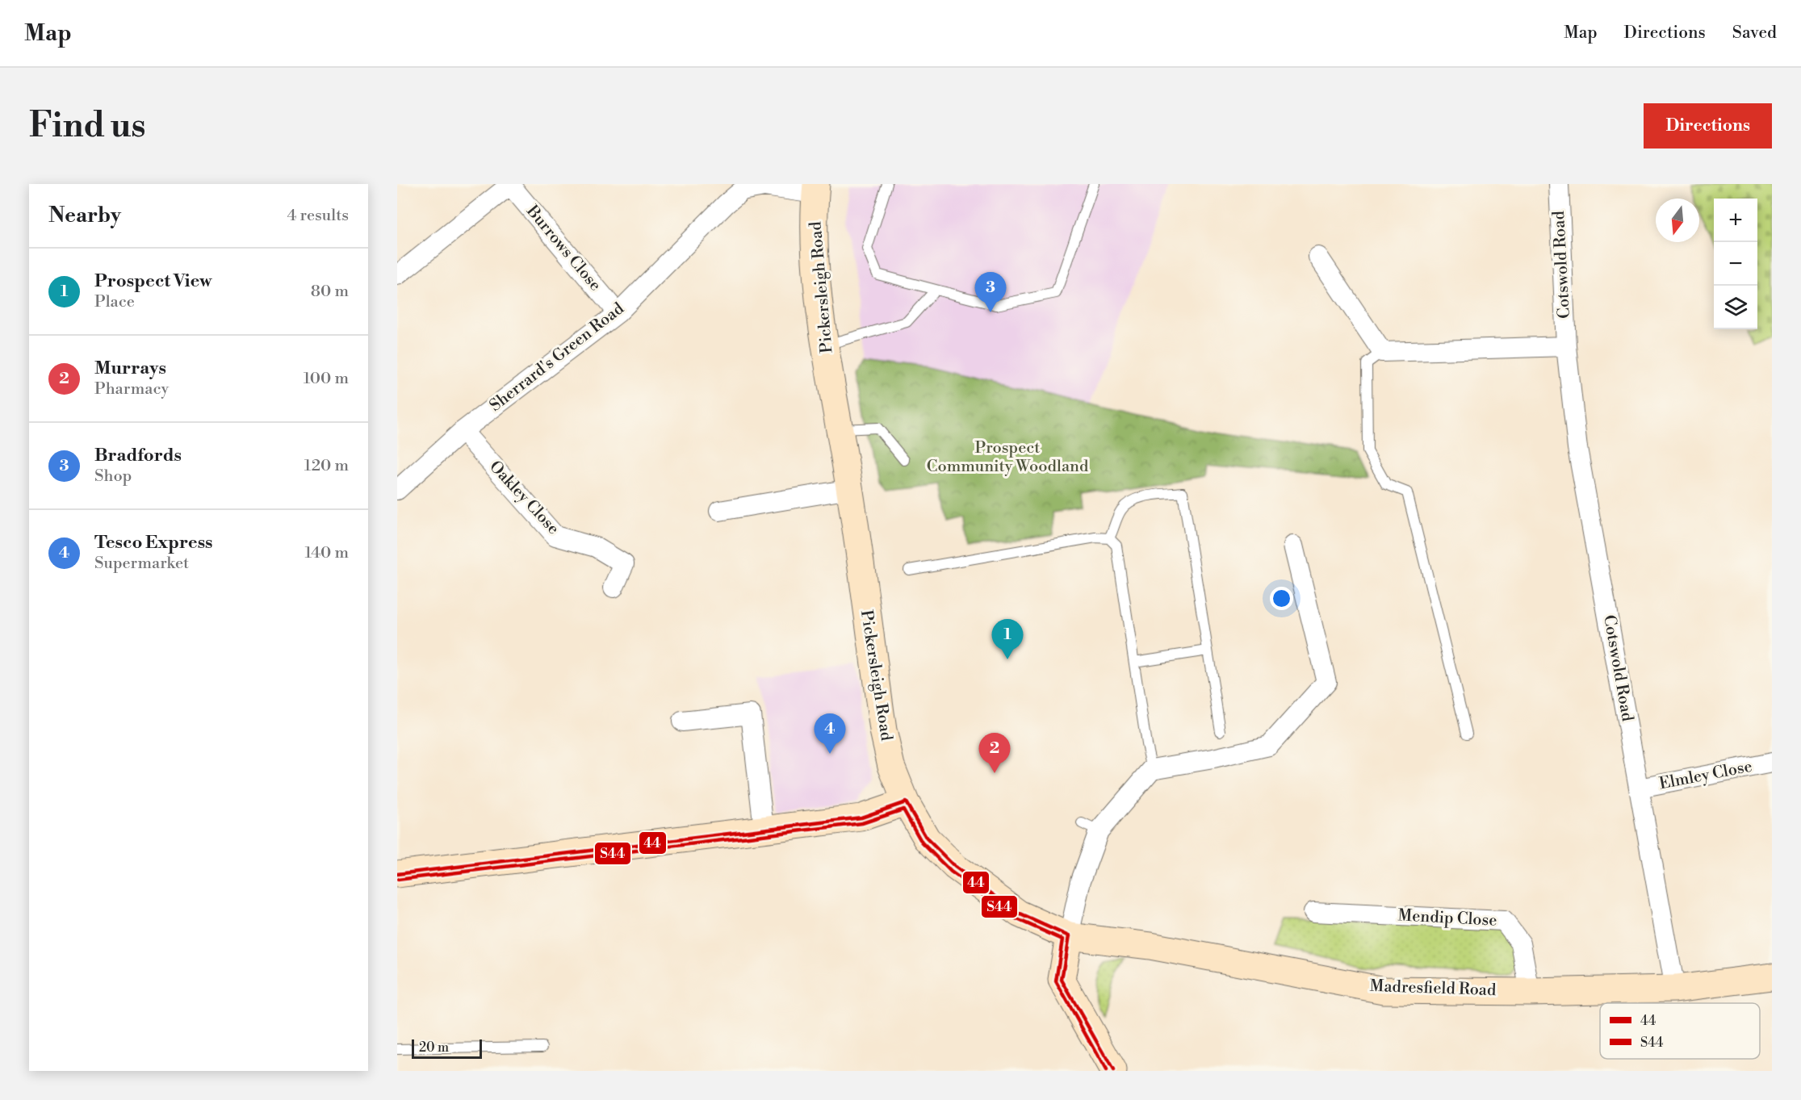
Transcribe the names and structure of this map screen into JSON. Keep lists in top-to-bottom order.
{
  "streets": {
    "street": [
      "Burrows Close",
      "Cotswold Road",
      "Pickersleigh Road",
      "Sherrard's Green Road",
      "Oakley Close",
      "Elmley Close",
      "Mendip Close",
      "Madresfield Road"
    ]
  },
  "crossings": [
    ["Burrows Close", "Sherrard's Green Road"],
    ["Cotswold Road", "Elmley Close"],
    ["Cotswold Road", "Madresfield Road"],
    ["Pickersleigh Road", "Sherrard's Green Road"],
    ["Pickersleigh Road", "Madresfield Road"],
    ["Sherrard's Green Road", "Oakley Close"],
    ["Mendip Close", "Madresfield Road"]
  ],
  "parks": ["Prospect Community Woodland"],
  "lines": ["transit line 44", "transit line S44"],
  "legend": ["44", "S44"],
  "scale_bar": "20 m",
  "north": "bottom",
  "page": {
    "header": "Map",
    "nav": ["Map", "Directions", "Saved"],
    "buttons": "Directions",
    "title": "Find us",
    "heading": ["Nearby", "4 results"],
    "map_buttons": ["+", "−"],
    "list": [
      {
        "mark": "1",
        "name": "Prospect View",
        "note": "Place",
        "value": "80 m"
      },
      {
        "mark": "2",
        "name": "Murrays",
        "note": "Pharmacy",
        "value": "100 m"
      },
      {
        "mark": "3",
        "name": "Bradfords",
        "note": "Shop",
        "value": "120 m"
      },
      {
        "mark": "4",
        "name": "Tesco Express",
        "note": "Supermarket",
        "value": "140 m"
      }
    ],
    "pins": [
      "3",
      "1",
      "4",
      "2"
    ],
    "scale": "20 m"
  }
}
